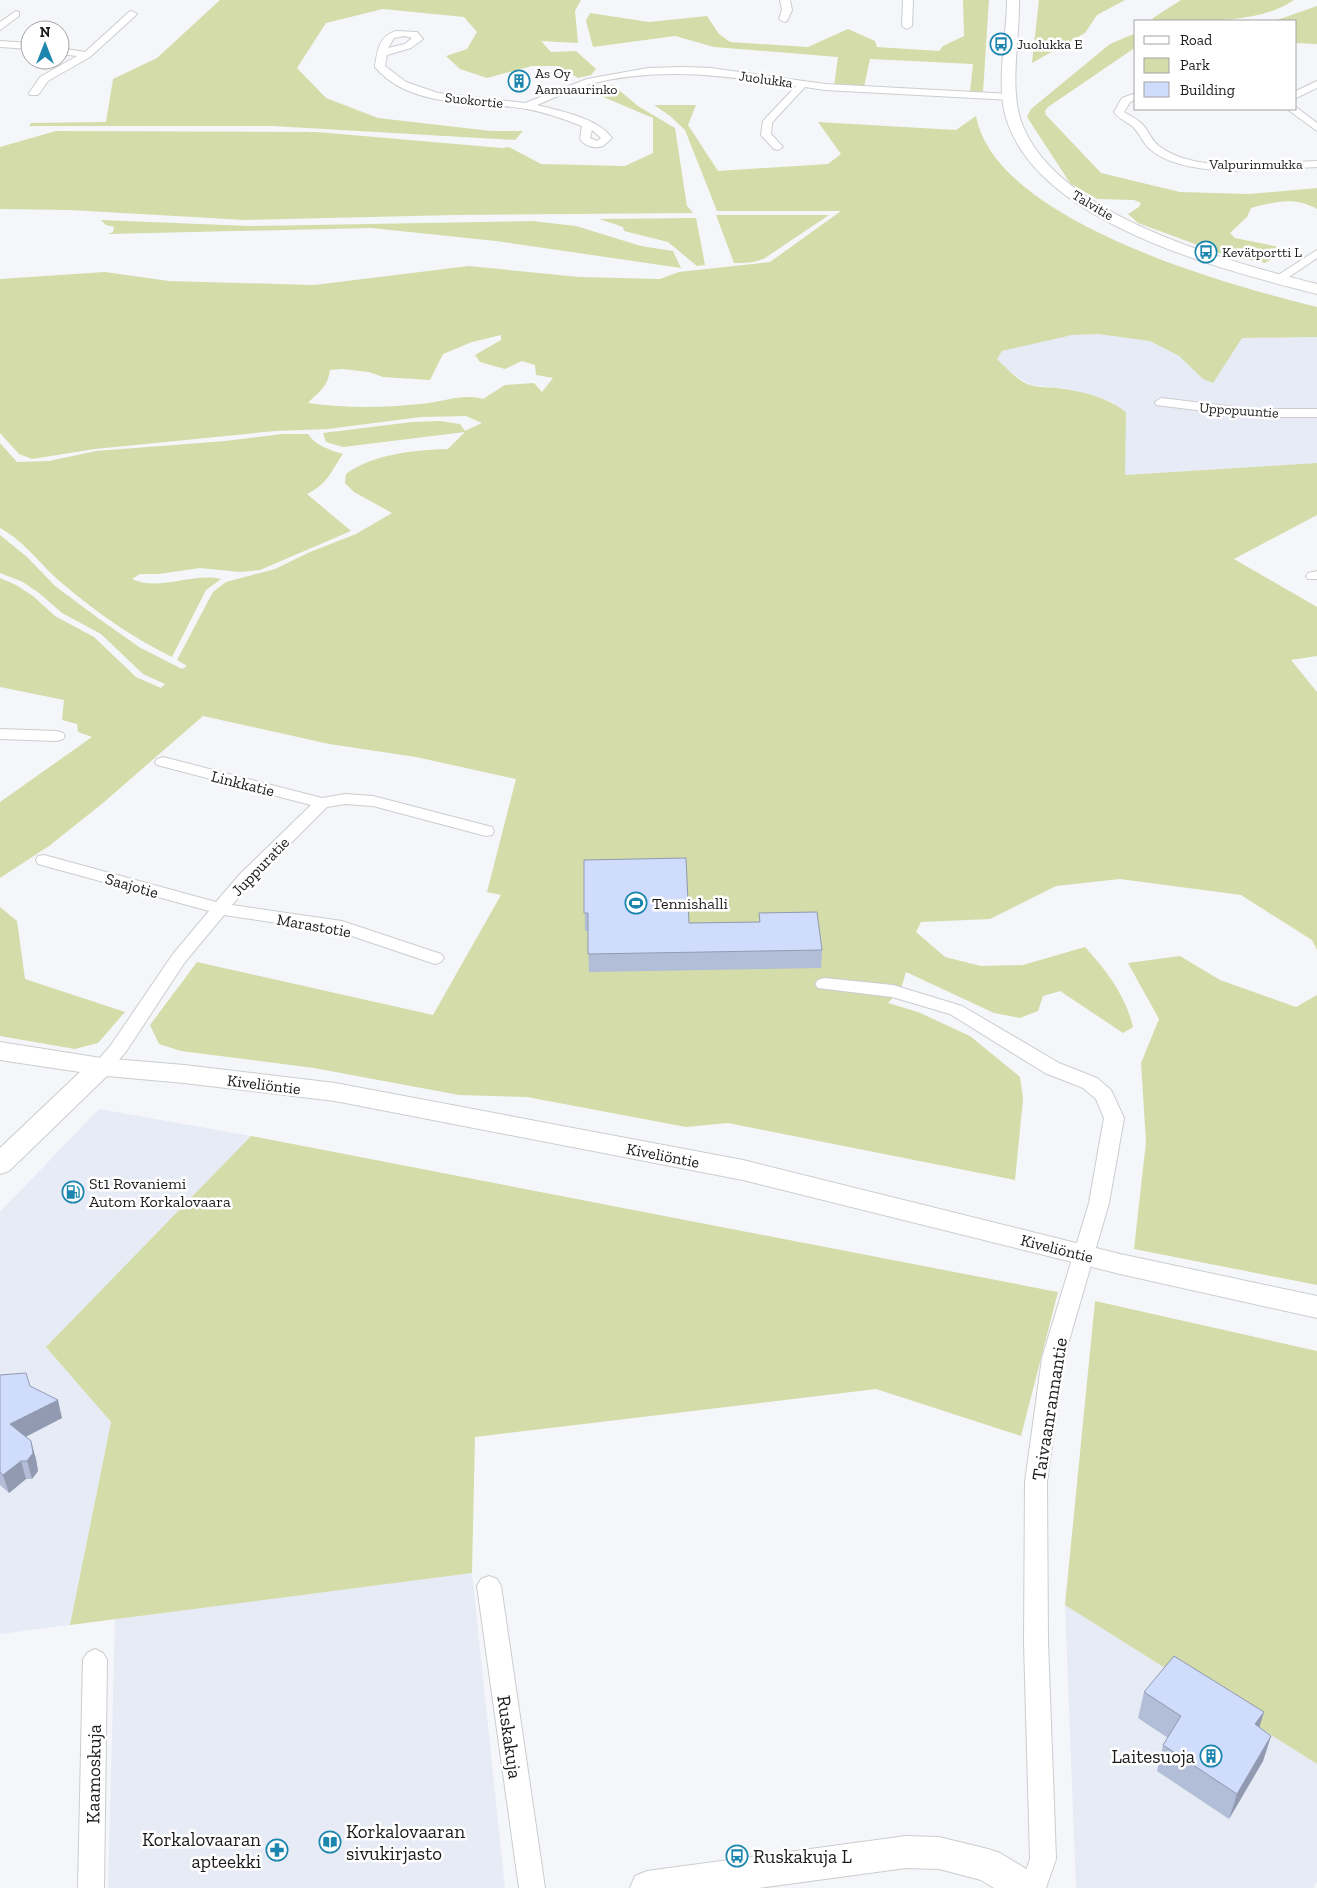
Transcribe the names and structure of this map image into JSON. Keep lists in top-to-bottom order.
{
  "streets": {
    "street": [
      "Juolukka",
      "Suokortie",
      "Valpurinmukka",
      "Talvitie",
      "Uppopuuntie",
      "Linkkatie",
      "Juppuratie",
      "Saajotie",
      "Marastotie",
      "Kiveliöntie",
      "Taivaanrannantie",
      "Ruskakuja",
      "Kaamoskuja"
    ]
  },
  "crossings": [
    ["Juolukka", "Suokortie"],
    ["Juolukka", "Talvitie"],
    ["Linkkatie", "Juppuratie"],
    ["Juppuratie", "Saajotie"],
    ["Juppuratie", "Marastotie"],
    ["Juppuratie", "Kiveliöntie"],
    ["Saajotie", "Marastotie"],
    ["Kiveliöntie", "Taivaanrannantie"]
  ],
  "places": {
    "bus stop": ["Juolukka E", "Kevätportti L", "Ruskakuja L"],
    "building": ["As Oy Aamuaurinko", "Laitesuoja"],
    "sports": ["Tennishalli"],
    "fuel station": ["St1 Rovaniemi Autom Korkalovaara"],
    "library": ["Korkalovaaran sivukirjasto"],
    "pharmacy": ["Korkalovaaran apteekki"]
  },
  "legend": ["Road", "Park", "Building"],
  "north": "top"
}
